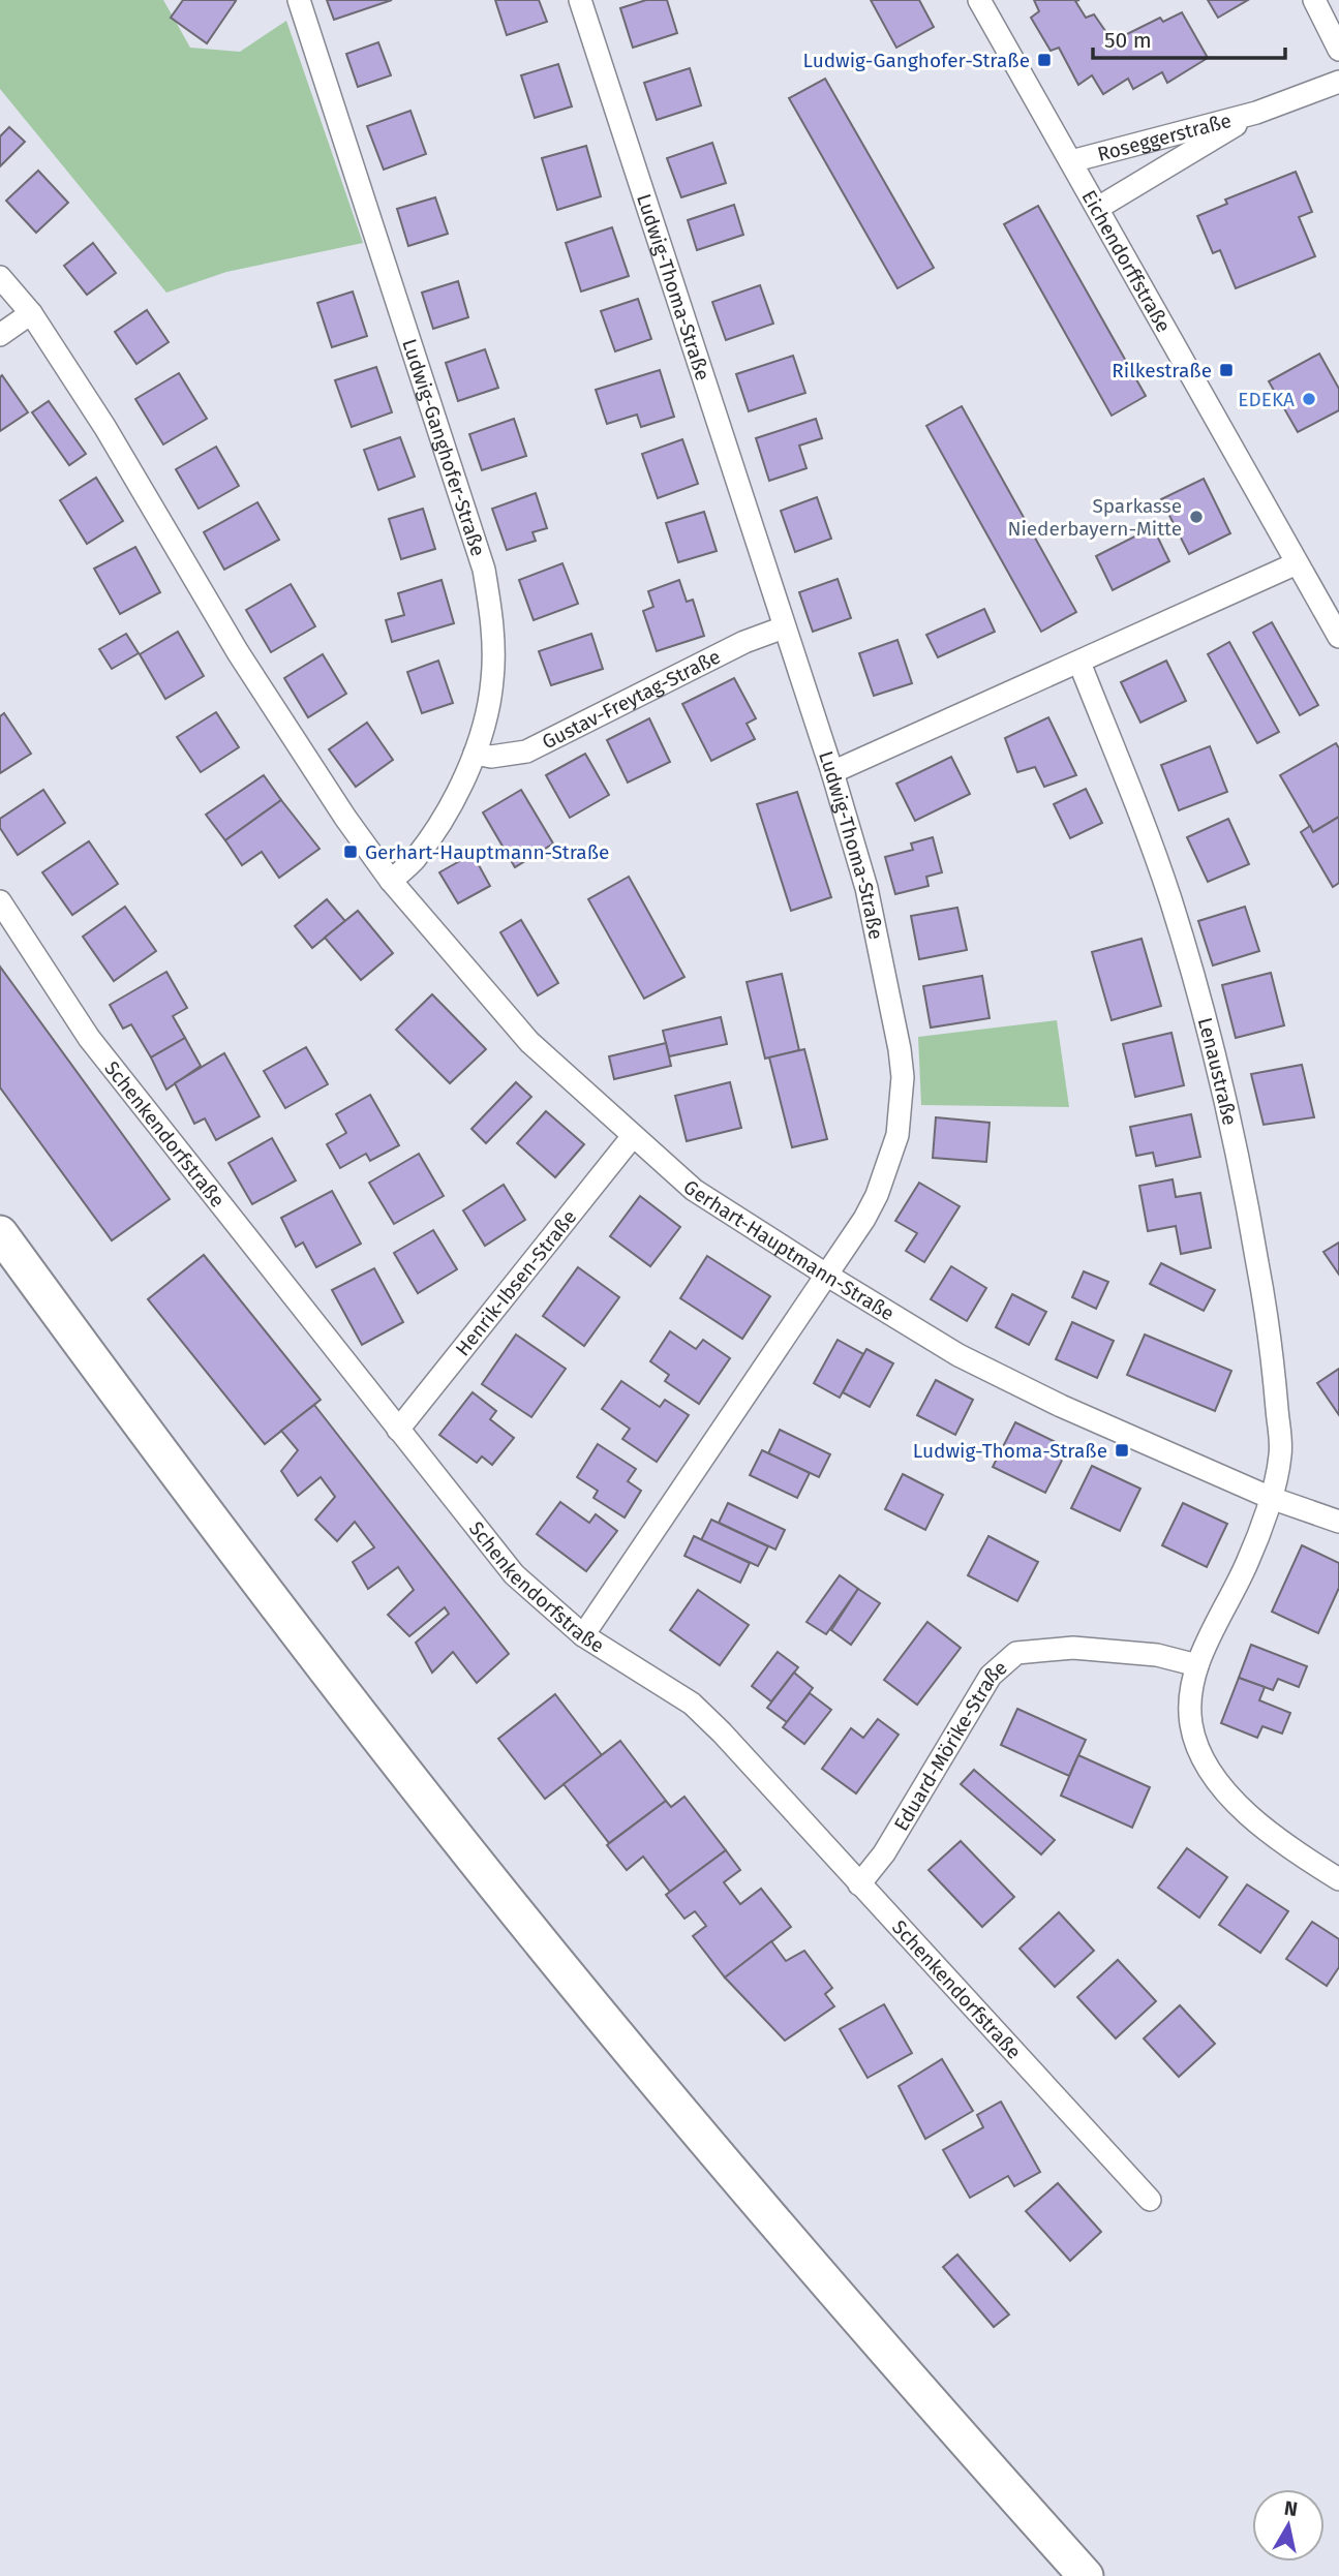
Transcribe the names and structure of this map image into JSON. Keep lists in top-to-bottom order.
{
  "streets": {
    "street": [
      "Roseggerstraße",
      "Eichendorffstraße",
      "Ludwig-Thoma-Straße",
      "Ludwig-Ganghofer-Straße",
      "Gustav-Freytag-Straße",
      "Lenaustraße",
      "Schenkendorfstraße",
      "Gerhart-Hauptmann-Straße",
      "Henrik-Ibsen-Straße",
      "Eduard-Mörike-Straße"
    ]
  },
  "crossings": [
    ["Roseggerstraße", "Eichendorffstraße"],
    ["Ludwig-Thoma-Straße", "Gustav-Freytag-Straße"],
    ["Ludwig-Thoma-Straße", "Schenkendorfstraße"],
    ["Ludwig-Thoma-Straße", "Gerhart-Hauptmann-Straße"],
    ["Ludwig-Ganghofer-Straße", "Gustav-Freytag-Straße"],
    ["Ludwig-Ganghofer-Straße", "Gerhart-Hauptmann-Straße"],
    ["Lenaustraße", "Gerhart-Hauptmann-Straße"],
    ["Schenkendorfstraße", "Henrik-Ibsen-Straße"],
    ["Schenkendorfstraße", "Eduard-Mörike-Straße"],
    ["Gerhart-Hauptmann-Straße", "Henrik-Ibsen-Straße"]
  ],
  "places": {
    "transit": [
      "Ludwig-Ganghofer-Straße",
      "Rilkestraße",
      "Gerhart-Hauptmann-Straße",
      "Ludwig-Thoma-Straße"
    ],
    "other": ["EDEKA", "Sparkasse Niederbayern-Mitte"]
  },
  "scale_bar": "50 m",
  "north": "top"
}
